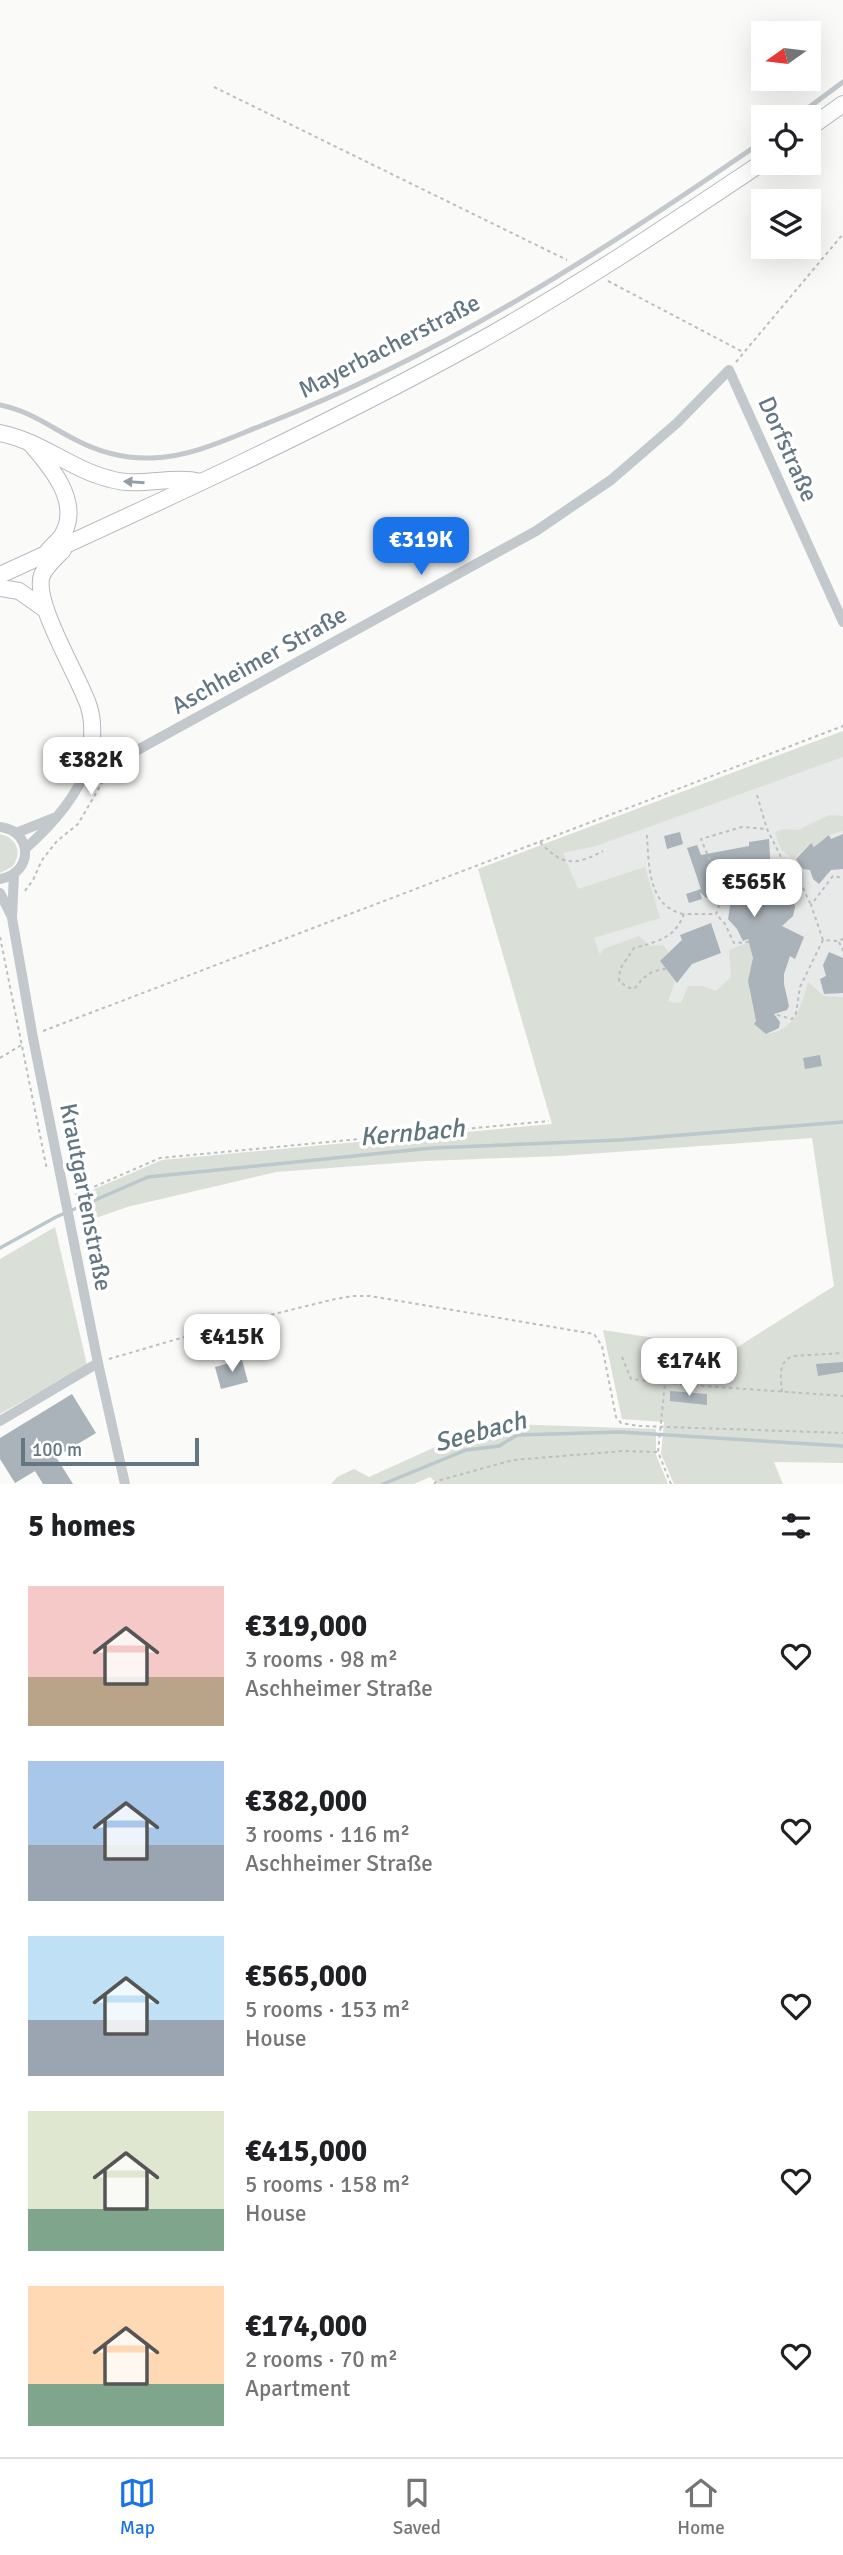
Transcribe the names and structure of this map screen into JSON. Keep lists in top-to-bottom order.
{
  "streets": {
    "street": ["Dorfstraße", "Aschheimer Straße", "Krautgartenstraße"],
    "lane": ["Mayerbacherstraße"]
  },
  "crossings": [
    ["Dorfstraße", "Aschheimer Straße"]
  ],
  "water": ["Kernbach", "Seebach"],
  "scale_bar": "100 m",
  "north": "left",
  "page": {
    "price": [
      "€319K",
      "€382K",
      "€565K",
      "€415K",
      "€174K"
    ],
    "scale": "100 m",
    "heading": "5 homes",
    "list": [
      {
        "name": "€319,000",
        "note": "3 rooms · 98 m² · Aschheimer Straße"
      },
      {
        "name": "€382,000",
        "note": "3 rooms · 116 m² · Aschheimer Straße"
      },
      {
        "name": "€565,000",
        "note": "5 rooms · 153 m² · House"
      },
      {
        "name": "€415,000",
        "note": "5 rooms · 158 m² · House"
      },
      {
        "name": "€174,000",
        "note": "2 rooms · 70 m² · Apartment"
      }
    ],
    "tabs": ["Map", "Saved", "Home"]
  }
}
